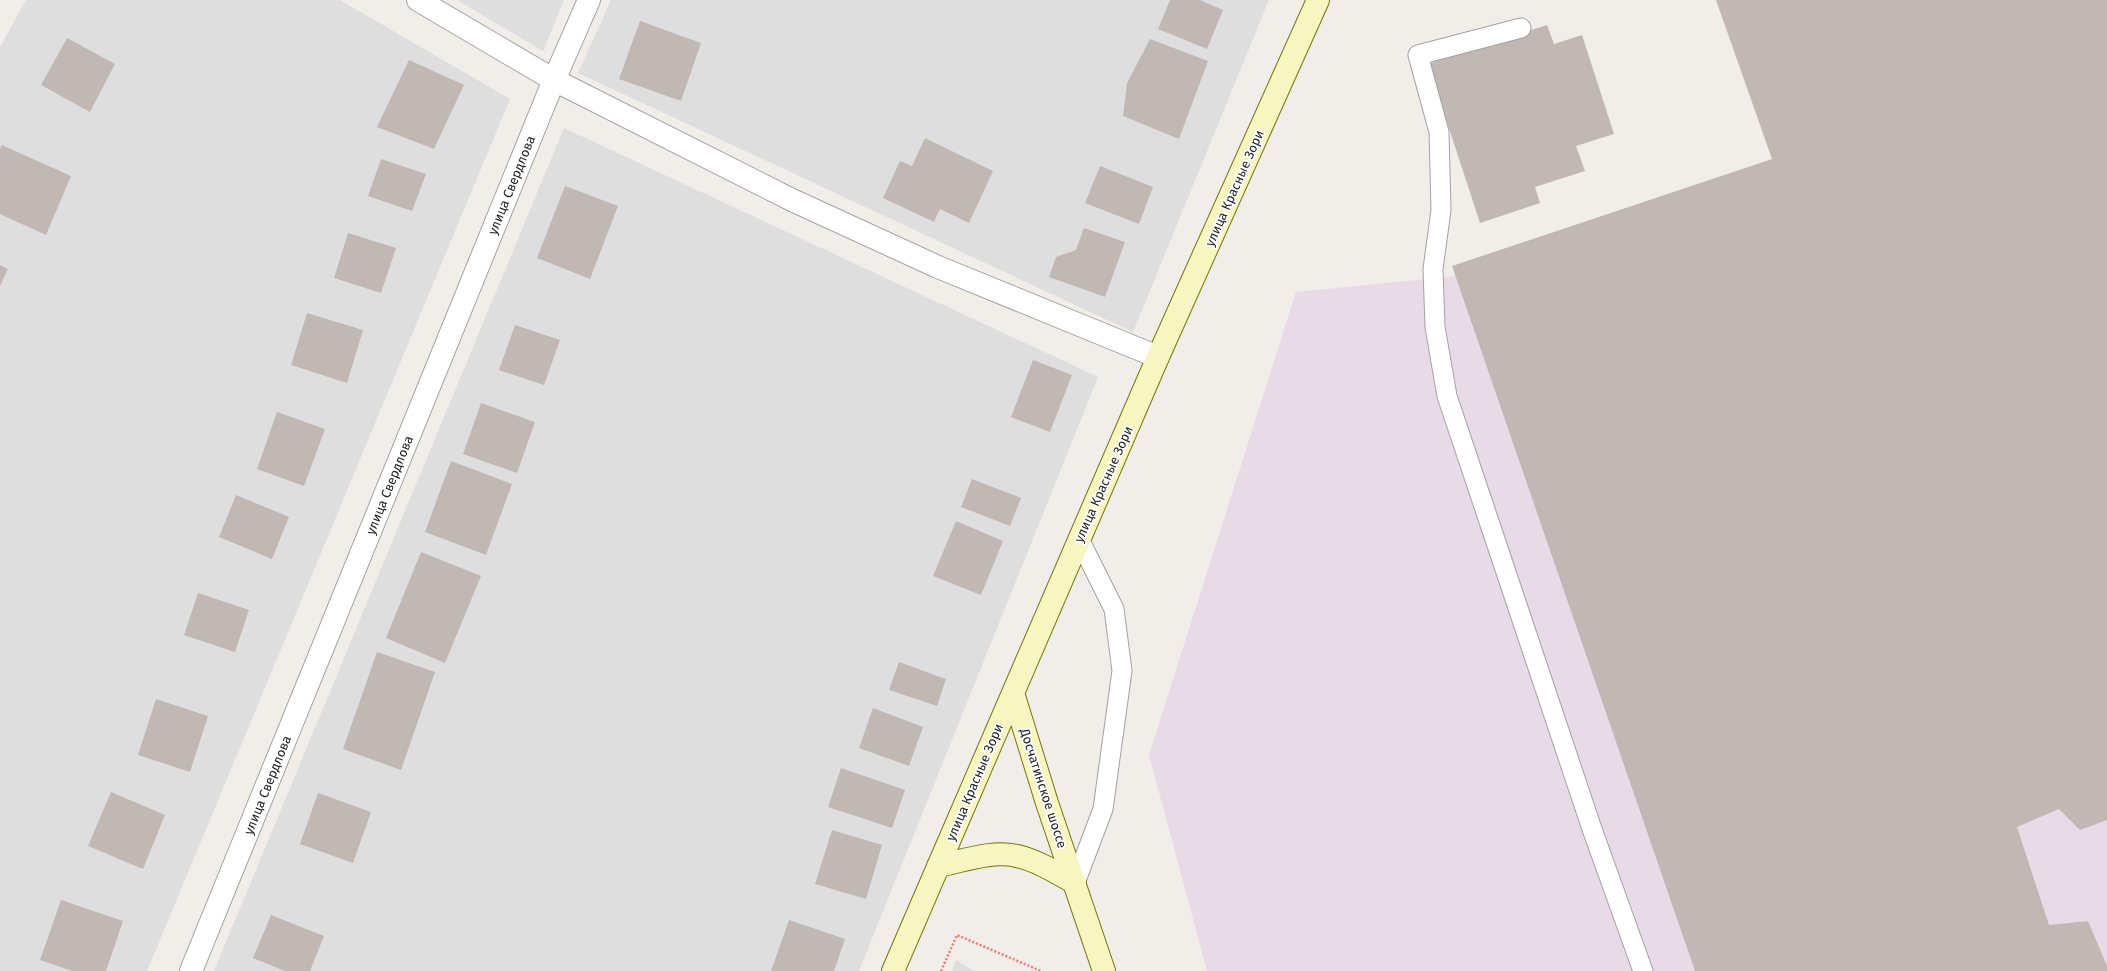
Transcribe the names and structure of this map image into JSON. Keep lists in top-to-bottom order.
{
  "streets": {
    "main road": ["улица Красные Зори", "Досчатинское шоссе"],
    "street": ["улица Свердлова"]
  },
  "crossings": [
    ["улица Красные Зори", "Досчатинское шоссе"]
  ]
}
